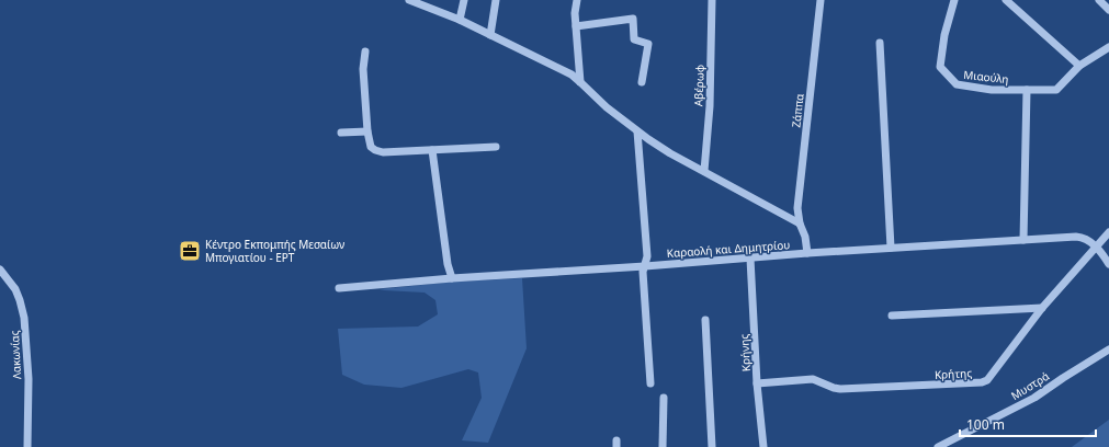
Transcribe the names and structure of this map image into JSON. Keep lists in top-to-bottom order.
{
  "streets": {
    "street": [
      "Μιαούλη",
      "Αβέρωφ",
      "Ζάππα",
      "Καραολή και Δημητρίου",
      "Κρήνης",
      "Λακωνίας",
      "Κρήτης",
      "Μυστρά"
    ]
  },
  "crossings": [
    ["Ζάππα", "Καραολή και Δημητρίου"],
    ["Καραολή και Δημητρίου", "Κρήνης"],
    ["Καραολή και Δημητρίου", "Κρήτης"],
    ["Κρήνης", "Κρήτης"]
  ],
  "places": {
    "office": ["Κέντρο Εκπομπής Μεσαίων Μπογιατίου - ΕΡΤ"]
  },
  "scale_bar": "100 m"
}
